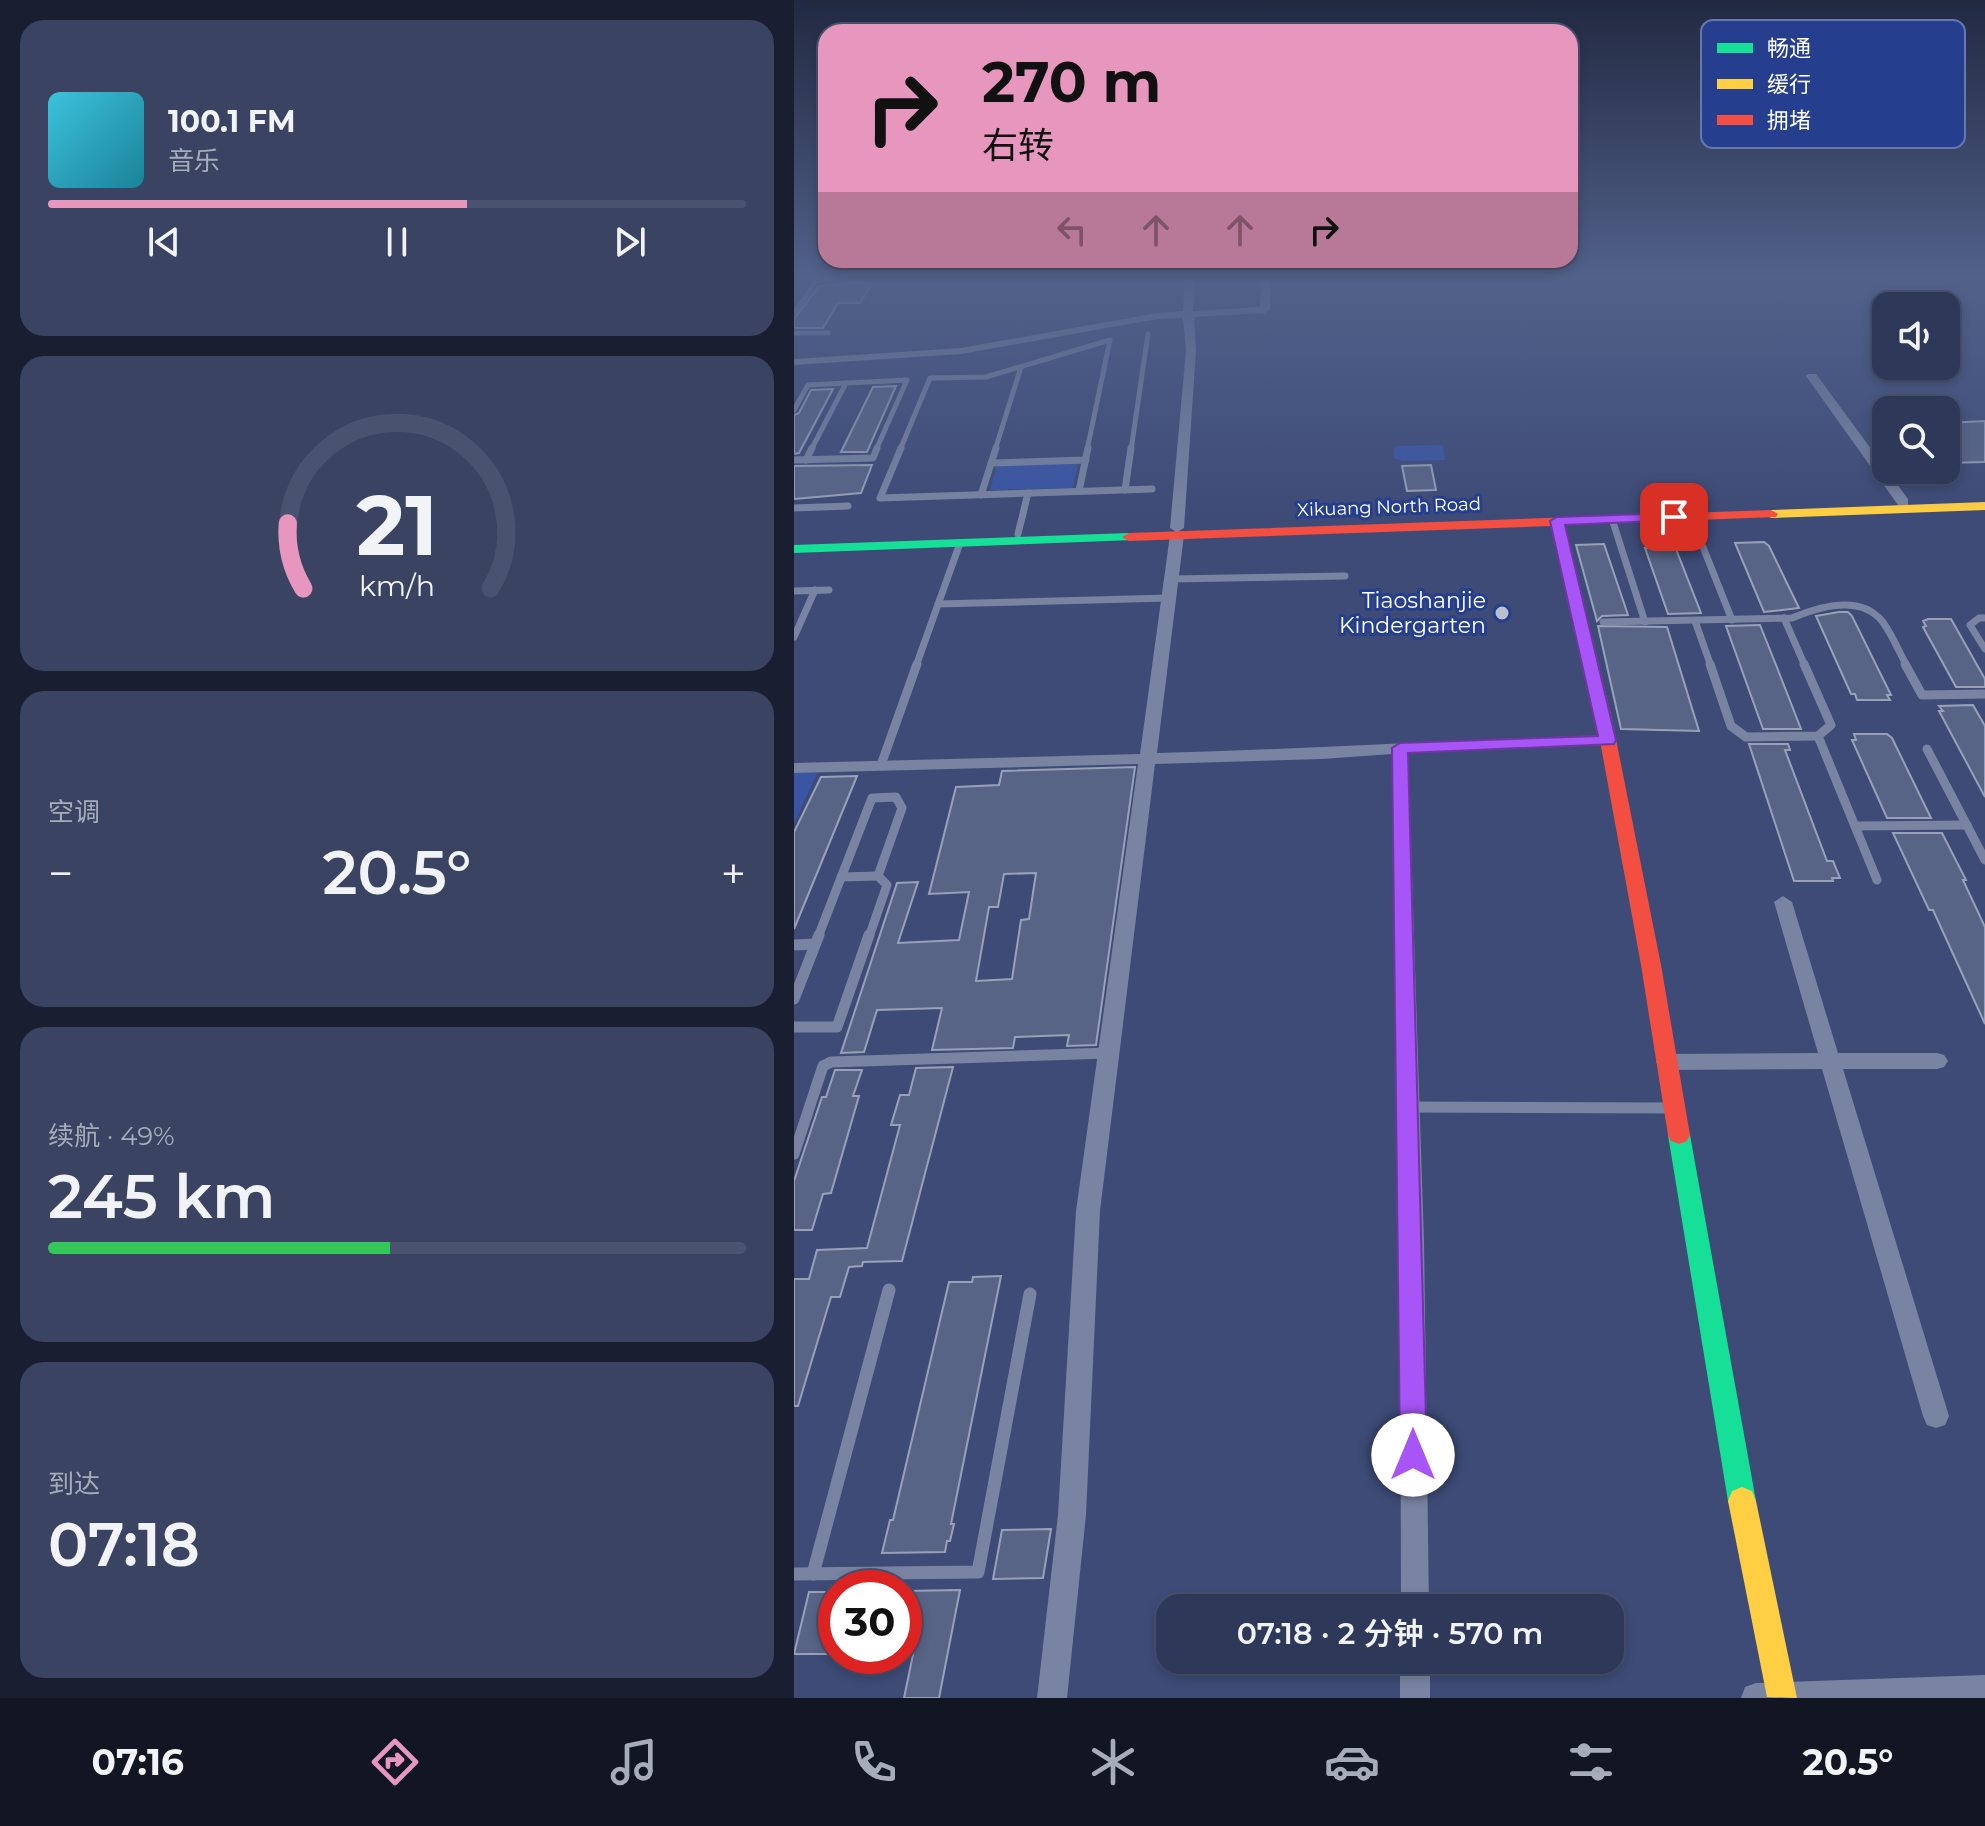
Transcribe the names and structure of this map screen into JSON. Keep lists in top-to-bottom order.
{
  "streets": {
    "main road": ["Xikuang North Road"]
  },
  "places": ["Tiaoshanjie Kindergarten"],
  "legend": ["畅通", "缓行", "拥堵"],
  "page": {
    "turn": ["270 m", "右转"],
    "song": ["100.1 FM", "音乐"],
    "tile": [
      "空调",
      ["续航 · 49%", "245 km"],
      ["到达", "07:18"]
    ],
    "heat": ["−", "20.5°", "+"],
    "limit": "30",
    "trip": "07:18 · 2 分钟 · 570 m",
    "tabs": ["07:16", "20.5°"],
    "gauge": ["21", "km/h"]
  }
}
